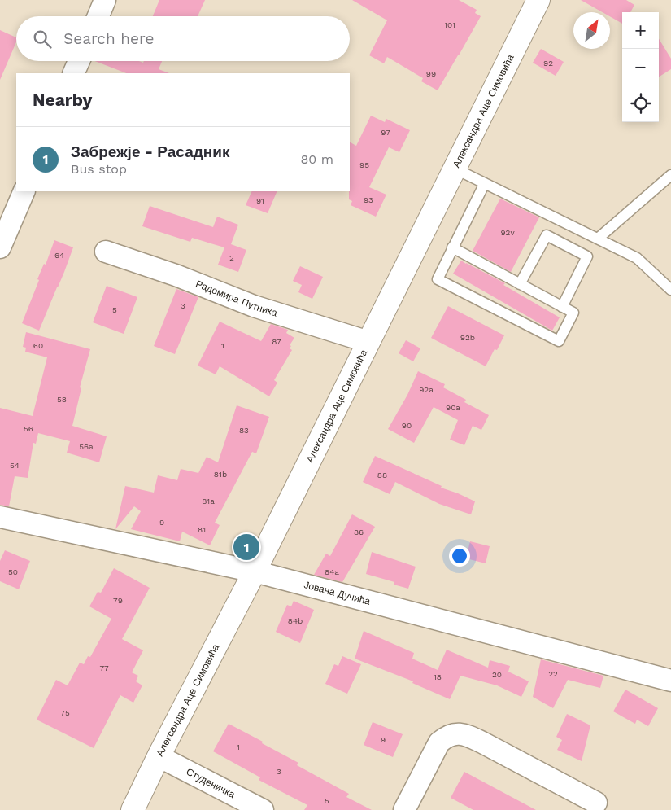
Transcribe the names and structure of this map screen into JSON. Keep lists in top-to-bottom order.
{
  "streets": {
    "street": [
      "Александра Аце Симовића",
      "Радомира Путника",
      "Јована Дучића",
      "Студеничка"
    ]
  },
  "crossings": [
    ["Александра Аце Симовића", "Радомира Путника"],
    ["Александра Аце Симовића", "Јована Дучића"],
    ["Александра Аце Симовића", "Студеничка"]
  ],
  "house_numbers": [
    "101",
    "92",
    "99",
    "97",
    "95",
    "93",
    "91",
    "92v",
    "64",
    "2",
    "3",
    "5",
    "92b",
    "87",
    "60",
    "1",
    "92a",
    "58",
    "90a",
    "90",
    "56",
    "83",
    "56a",
    "54",
    "81b",
    "88",
    "81a",
    "9",
    "81",
    "86",
    "50",
    "84a",
    "79",
    "84b",
    "77",
    "22",
    "20",
    "18",
    "75",
    "9",
    "1",
    "3",
    "5"
  ],
  "north": "top right",
  "page": {
    "map_buttons": ["+", "−"],
    "search": "Search here",
    "heading": "Nearby",
    "list": [
      {
        "mark": "1",
        "name": "Забрежје - Расадник",
        "note": "Bus stop",
        "value": "80 m"
      }
    ],
    "pins": "1"
  }
}
